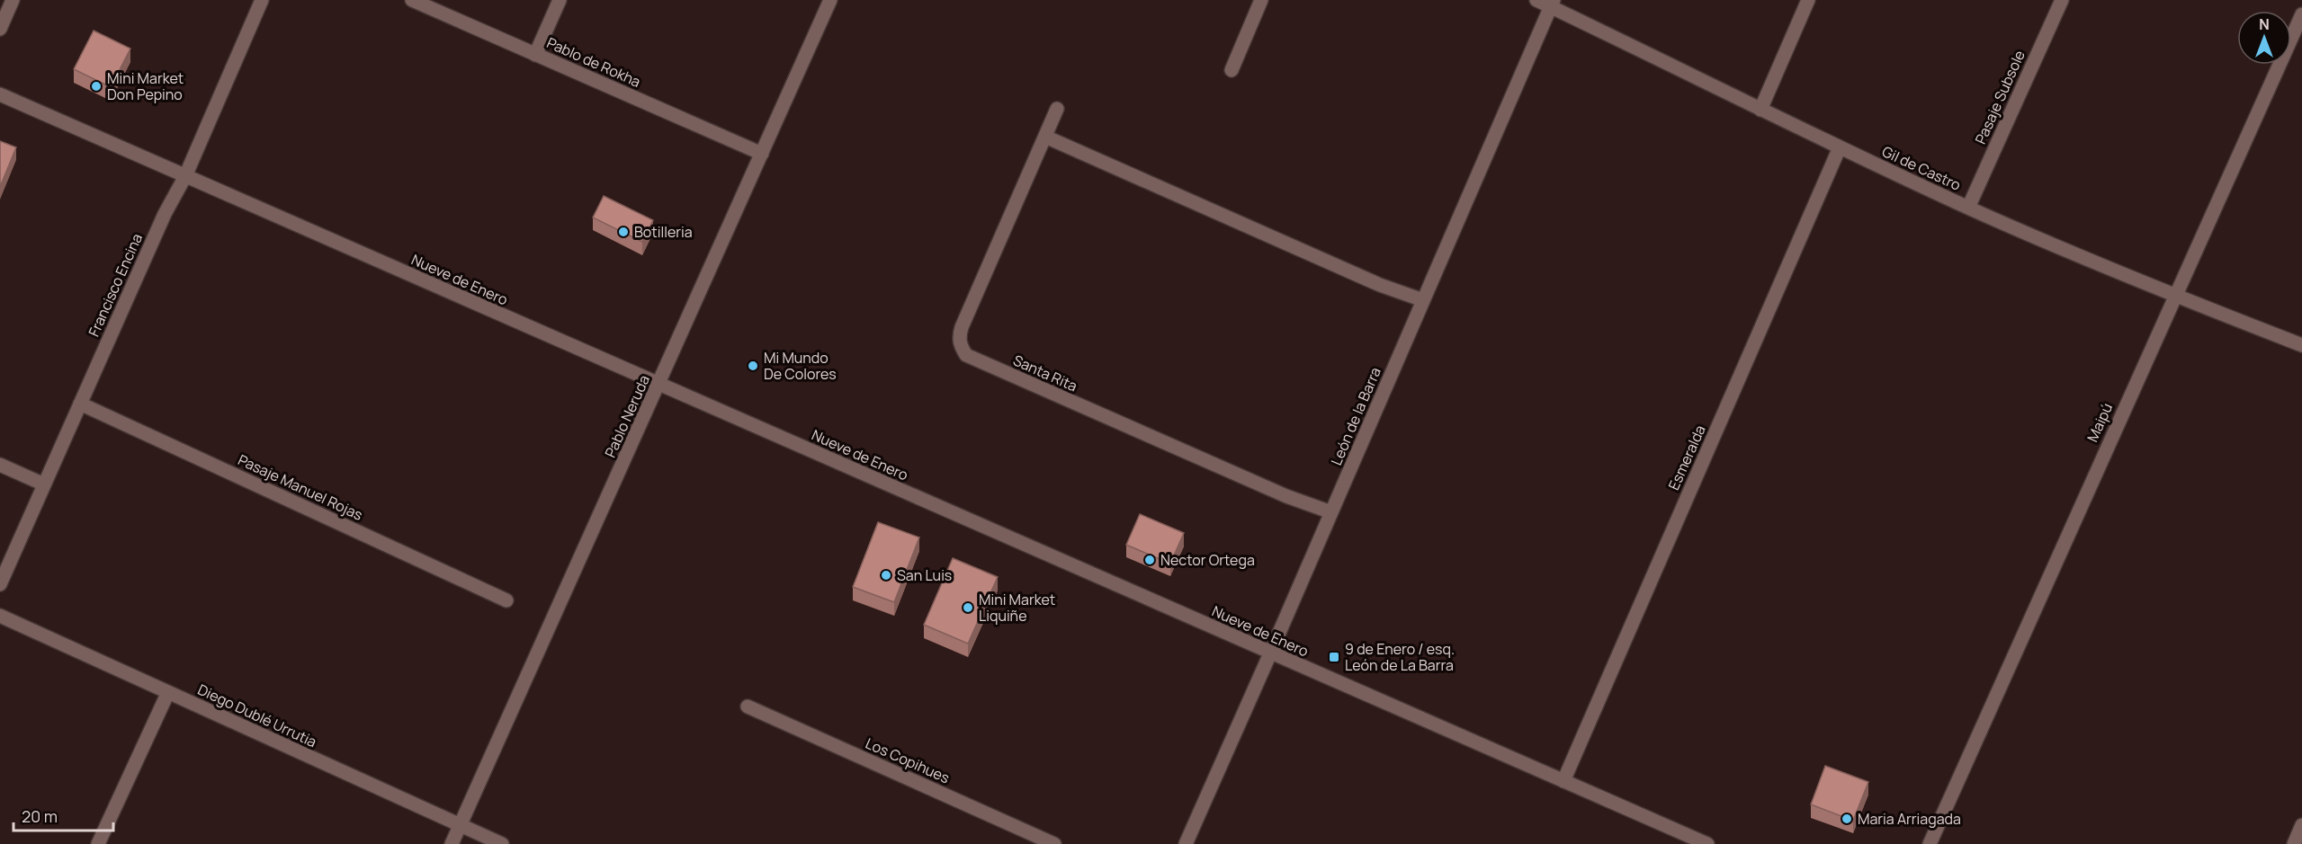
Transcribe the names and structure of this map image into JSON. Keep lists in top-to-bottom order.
{
  "streets": {
    "street": [
      "Pablo de Rokha",
      "Pasaje Subsole",
      "Gil de Castro",
      "Nueve de Enero",
      "Francisco Encina",
      "Santa Rita",
      "Pablo Neruda",
      "León de la Barra",
      "Maipú",
      "Esmeralda",
      "Pasaje Manuel Rojas",
      "Diego Dublé Urrutia",
      "Los Copihues"
    ]
  },
  "crossings": [
    ["Pablo de Rokha", "Pablo Neruda"],
    ["Pasaje Subsole", "Gil de Castro"],
    ["Gil de Castro", "León de la Barra"],
    ["Gil de Castro", "Maipú"],
    ["Gil de Castro", "Esmeralda"],
    ["Nueve de Enero", "Francisco Encina"],
    ["Nueve de Enero", "Pablo Neruda"],
    ["Nueve de Enero", "León de la Barra"],
    ["Nueve de Enero", "Esmeralda"],
    ["Francisco Encina", "Pasaje Manuel Rojas"],
    ["Santa Rita", "León de la Barra"],
    ["Pablo Neruda", "Diego Dublé Urrutia"]
  ],
  "places": {
    "other": [
      "Mini Market Don Pepino",
      "Botilleria",
      "Mi Mundo De Colores",
      "Nector Ortega",
      "San Luis",
      "Mini Market Liquiñe",
      "Maria Arriagada"
    ],
    "transit": ["9 de Enero / esq. León de La Barra"]
  },
  "scale_bar": "20 m",
  "north": "top"
}
